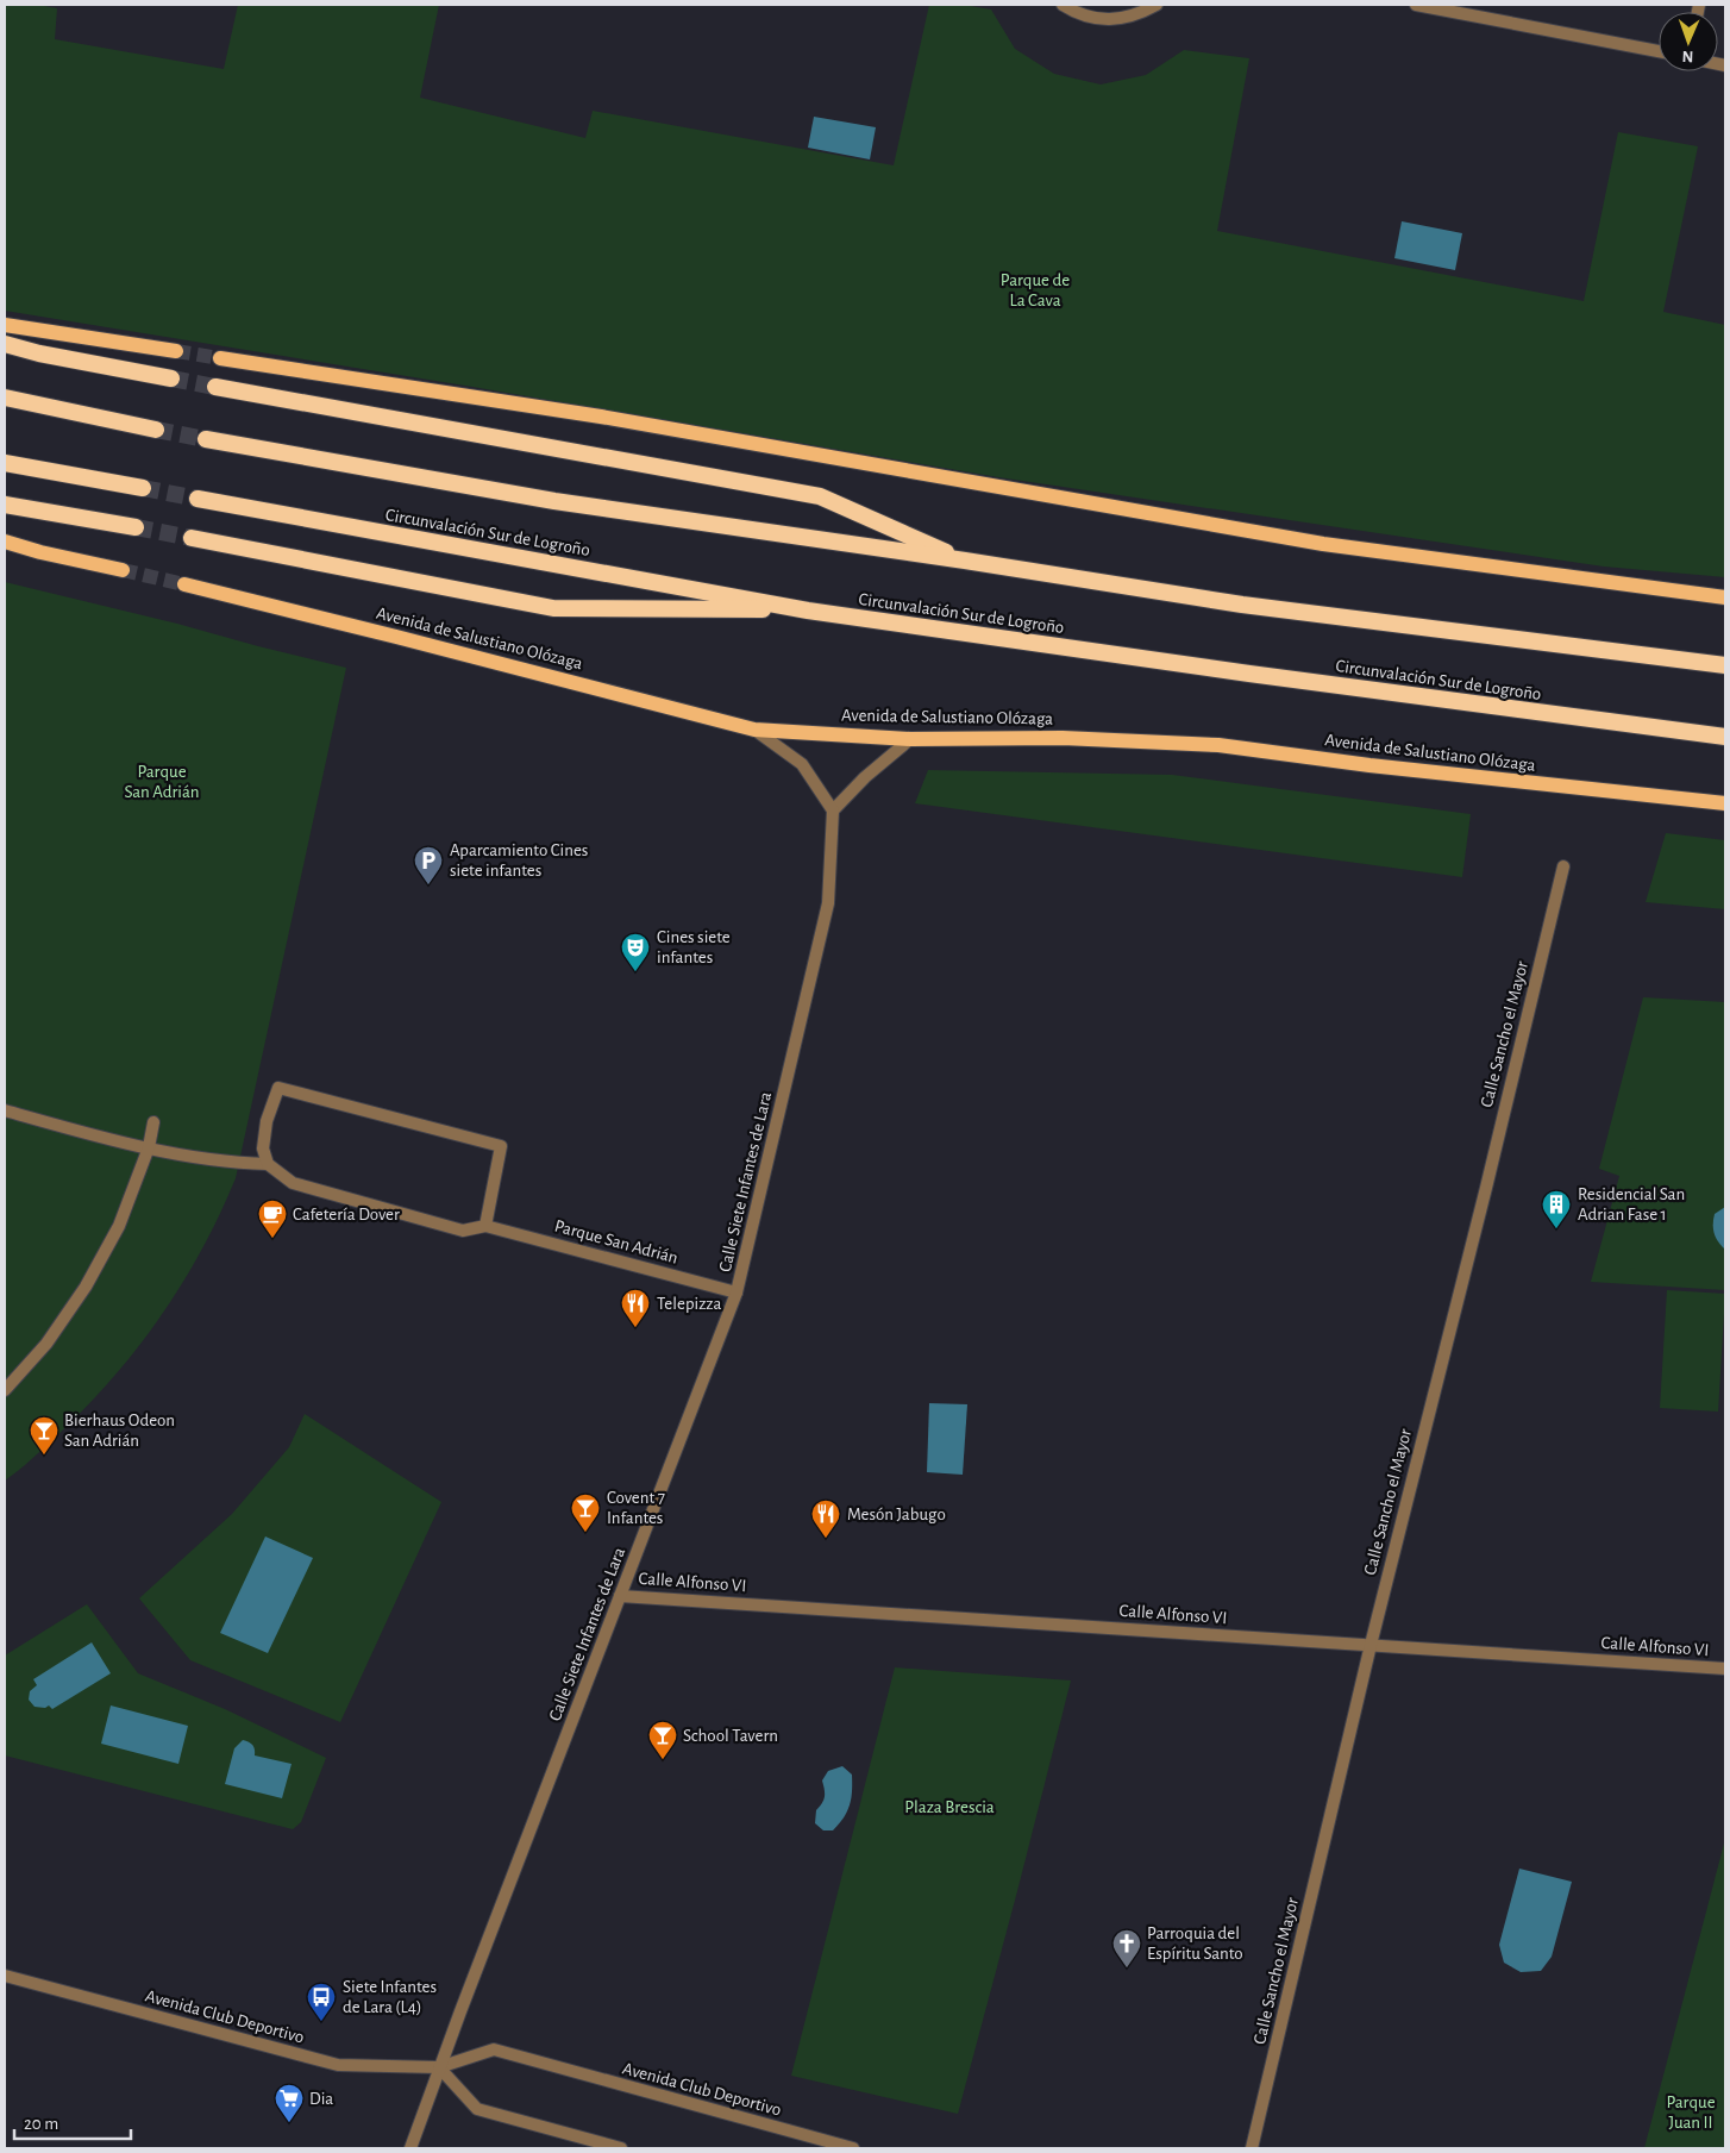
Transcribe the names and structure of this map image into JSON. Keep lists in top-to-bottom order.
{
  "streets": {
    "highway": ["Circunvalación Sur de Logroño"],
    "main road": ["Avenida de Salustiano Olózaga"],
    "street": [
      "Calle Sancho el Mayor",
      "Calle Siete Infantes de Lara",
      "Parque San Adrián",
      "Calle Alfonso VI",
      "Avenida Club Deportivo"
    ]
  },
  "crossings": [
    ["Calle Sancho el Mayor", "Calle Alfonso VI"],
    ["Calle Siete Infantes de Lara", "Parque San Adrián"],
    ["Calle Siete Infantes de Lara", "Calle Alfonso VI"],
    ["Calle Siete Infantes de Lara", "Avenida Club Deportivo"]
  ],
  "parks": [
    "Parque de La Cava",
    "Parque San Adrián",
    "Plaza Brescia",
    "Parque Juan II"
  ],
  "places": {
    "parking": ["Aparcamiento Cines siete infantes"],
    "theatre": ["Cines siete infantes"],
    "building": ["Residencial San Adrian Fase 1"],
    "cafe": ["Cafetería Dover"],
    "restaurant": ["Telepizza", "Mesón Jabugo"],
    "bar": ["Bierhaus Odeon San Adrián", "Covent 7 Infantes", "School Tavern"],
    "church": ["Parroquia del Espíritu Santo"],
    "bus stop": ["Siete Infantes de Lara (L4)"],
    "supermarket": ["Dia"]
  },
  "scale_bar": "20 m",
  "north": "bottom"
}
